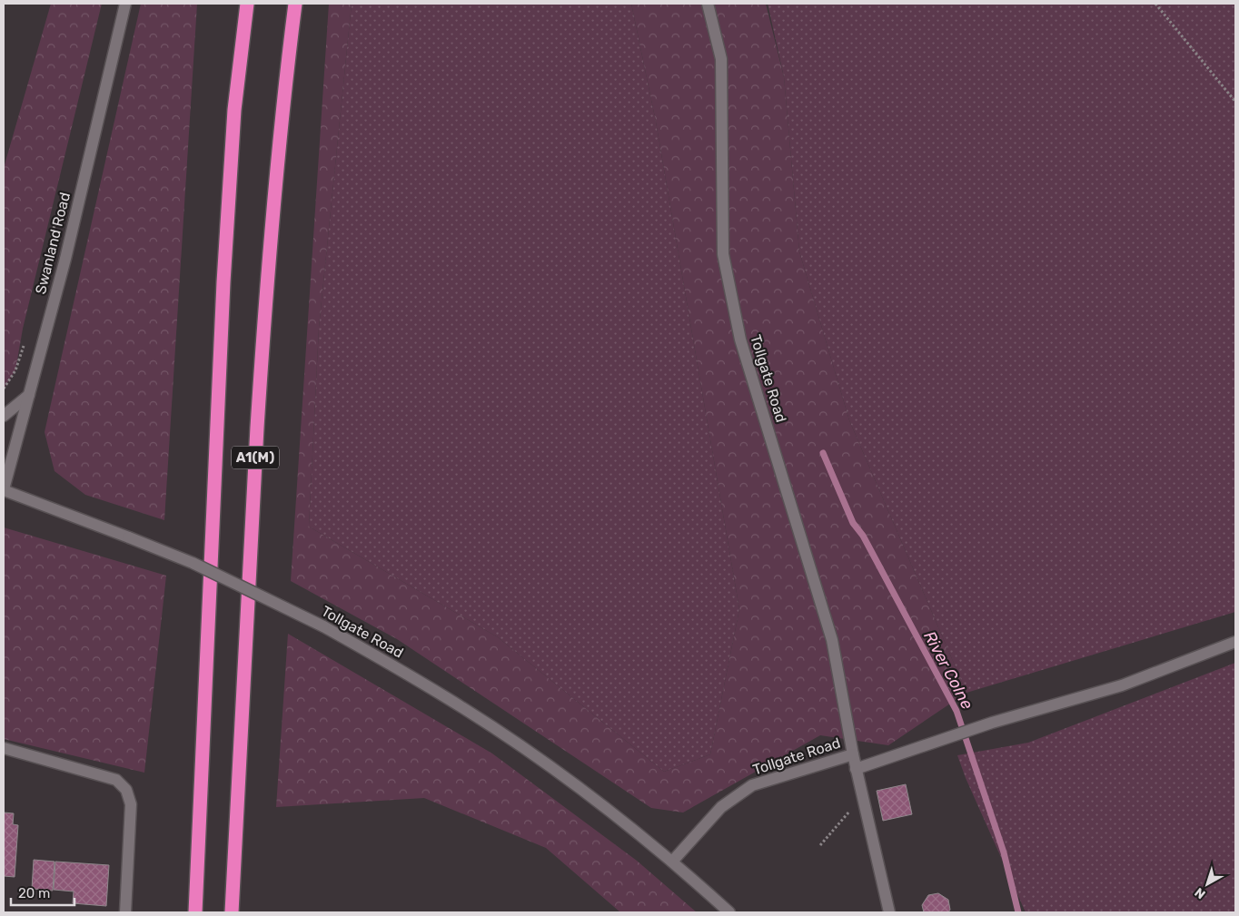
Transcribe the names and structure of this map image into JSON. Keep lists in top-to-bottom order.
{
  "streets": {
    "highway": ["A1(M)"],
    "street": ["Swanland Road", "Tollgate Road"]
  },
  "crossings": [
    ["Swanland Road", "Tollgate Road"]
  ],
  "water": ["River Colne"],
  "scale_bar": "20 m",
  "north": "bottom left"
}
